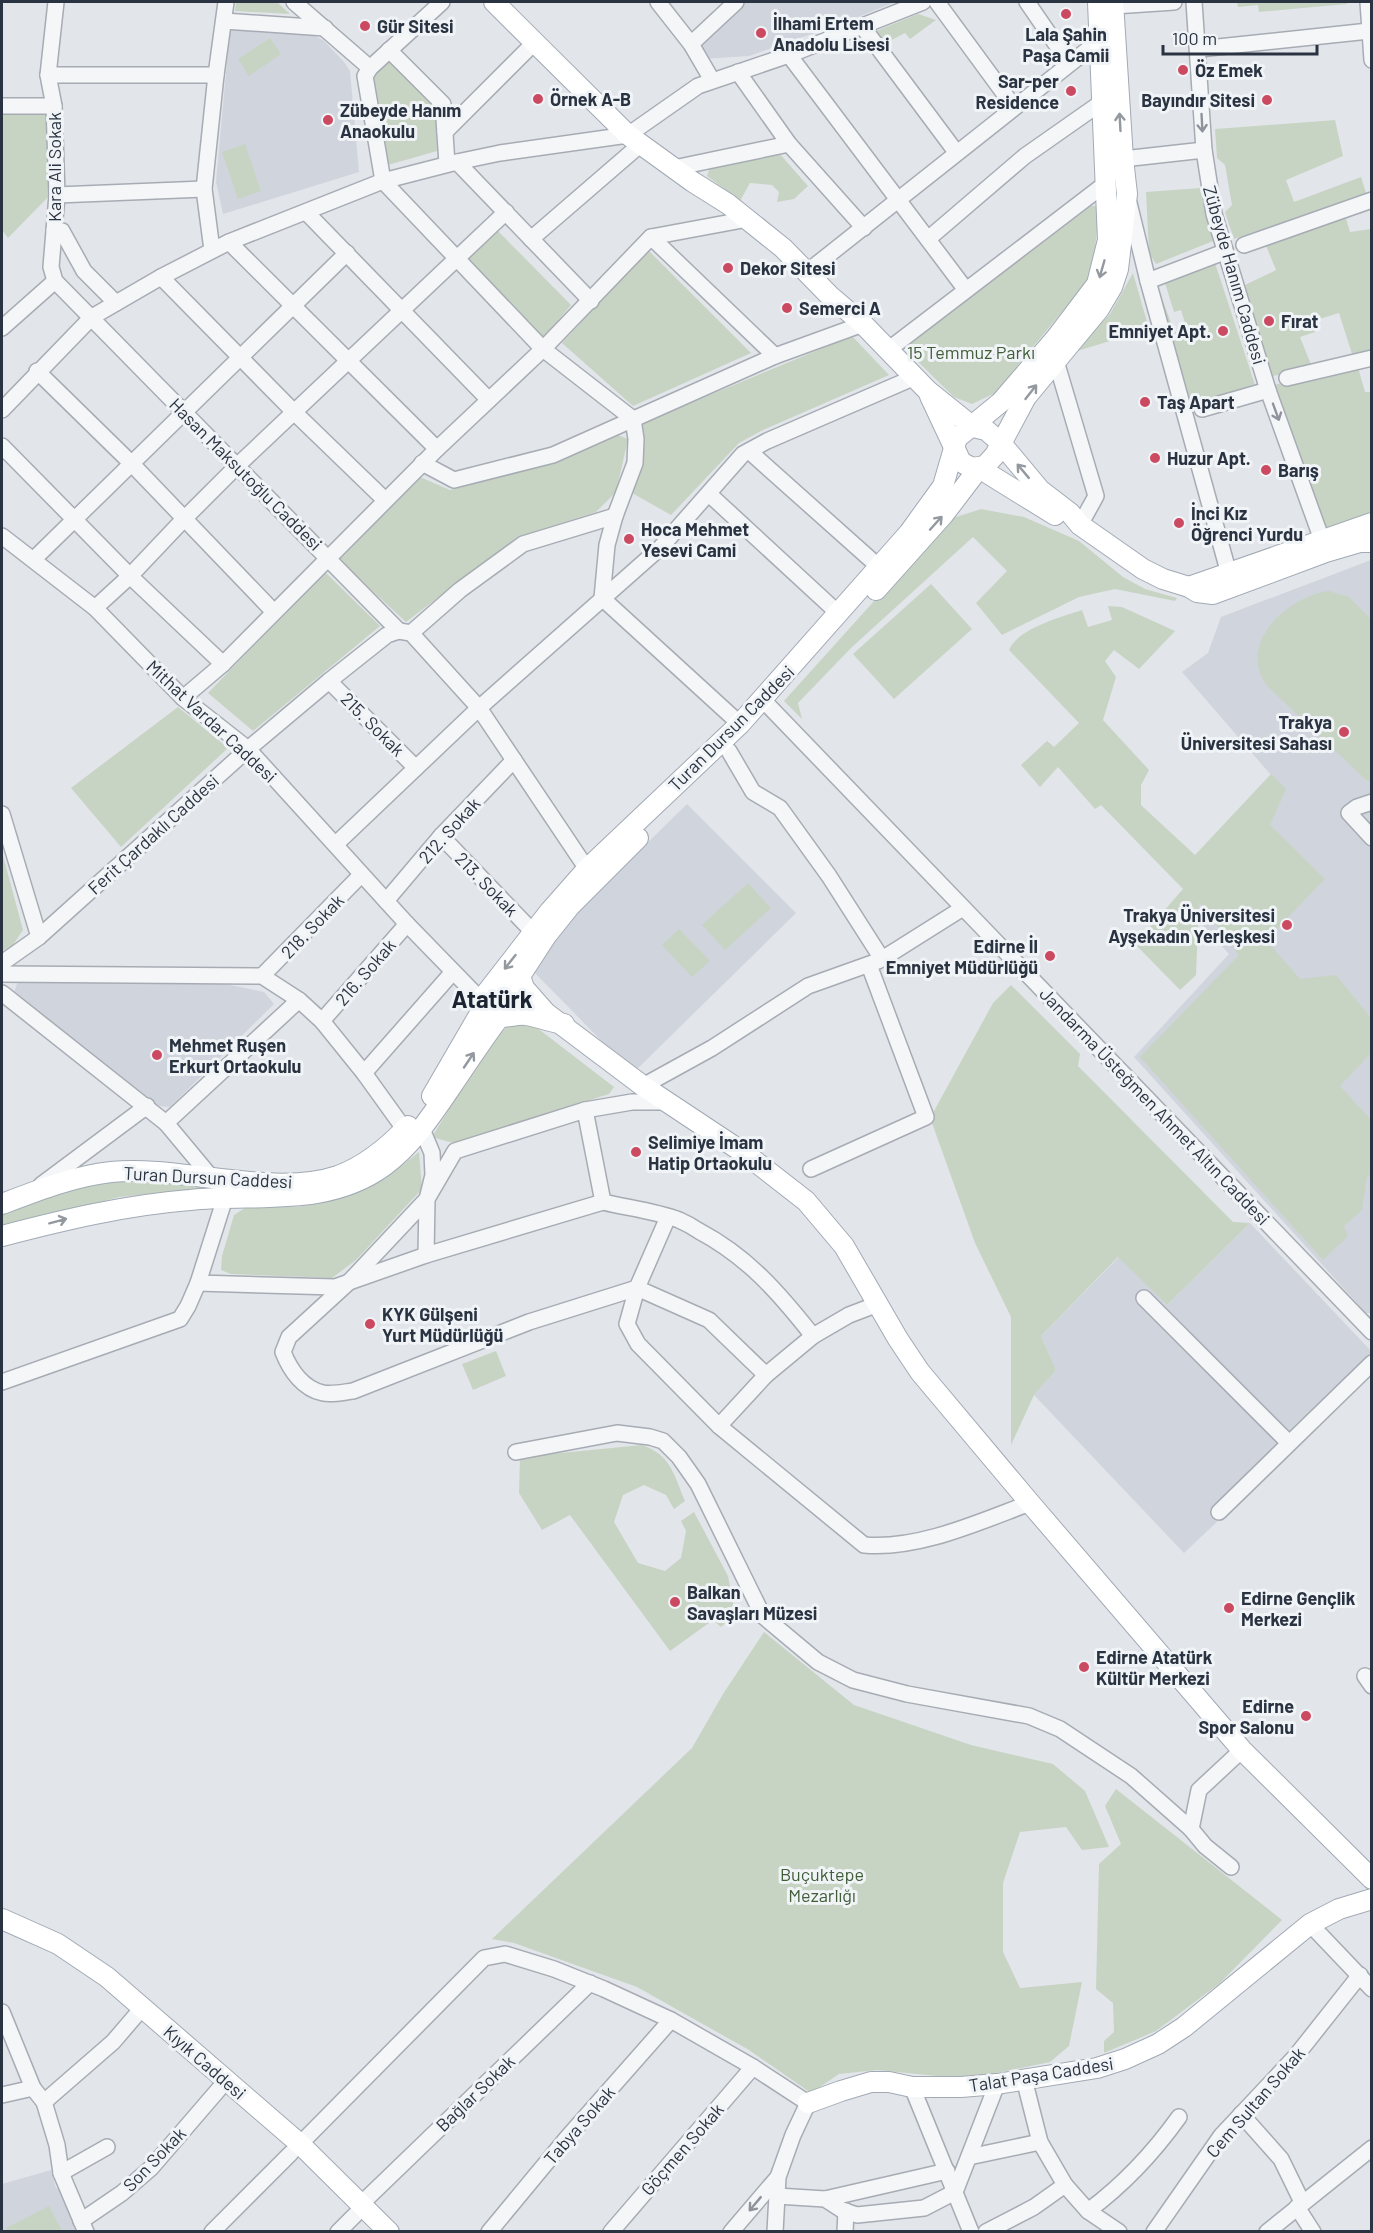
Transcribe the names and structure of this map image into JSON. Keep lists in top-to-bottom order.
{
  "streets": {
    "main road": ["Turan Dursun Caddesi", "Kıyık Caddesi", "Talat Paşa Caddesi"],
    "street": [
      "Kara Ali Sokak",
      "Zübeyde Hanım Caddesi",
      "Hasan Maksutoğlu Caddesi",
      "Mithat Vardar Caddesi",
      "215. Sokak",
      "212. Sokak",
      "Ferit Çardaklı Caddesi",
      "213. Sokak",
      "218. Sokak",
      "216. Sokak",
      "Jandarma Üsteğmen Ahmet Altın Caddesi",
      "Bağlar Sokak",
      "Cem Sultan Sokak",
      "Tabya Sokak",
      "Göçmen Sokak",
      "Son Sokak"
    ]
  },
  "crossings": [
    ["Hasan Maksutoğlu Caddesi", "Turan Dursun Caddesi"],
    ["Hasan Maksutoğlu Caddesi", "212. Sokak"],
    ["Hasan Maksutoğlu Caddesi", "Ferit Çardaklı Caddesi"],
    ["Mithat Vardar Caddesi", "Turan Dursun Caddesi"],
    ["Mithat Vardar Caddesi", "212. Sokak"],
    ["Mithat Vardar Caddesi", "Ferit Çardaklı Caddesi"],
    ["Mithat Vardar Caddesi", "218. Sokak"],
    ["Mithat Vardar Caddesi", "216. Sokak"],
    ["215. Sokak", "Ferit Çardaklı Caddesi"],
    ["Turan Dursun Caddesi", "213. Sokak"],
    ["Turan Dursun Caddesi", "Jandarma Üsteğmen Ahmet Altın Caddesi"],
    ["212. Sokak", "213. Sokak"],
    ["Kıyık Caddesi", "Bağlar Sokak"],
    ["Kıyık Caddesi", "Son Sokak"]
  ],
  "districts": ["Atatürk"],
  "parks": ["15 Temmuz Parkı", "Buçuktepe Mezarlığı"],
  "places": [
    "Lala Şahin Paşa Camii",
    "Gür Sitesi",
    "İlhami Ertem Anadolu Lisesi",
    "Öz Emek",
    "Sar-per Residence",
    "Örnek A-B",
    "Bayındır Sitesi",
    "Zübeyde Hanım Anaokulu",
    "Dekor Sitesi",
    "Semerci A",
    "Fırat",
    "Emniyet Apt.",
    "Taş Apart",
    "Huzur Apt.",
    "Barış",
    "İnci Kız Öğrenci Yurdu",
    "Hoca Mehmet Yesevi Cami",
    "Trakya Üniversitesi Sahası",
    "Trakya Üniversitesi Ayşekadın Yerleşkesi",
    "Edirne İl Emniyet Müdürlüğü",
    "Mehmet Ruşen Erkurt Ortaokulu",
    "Selimiye İmam Hatip Ortaokulu",
    "KYK Gülşeni Yurt Müdürlüğü",
    "Balkan Savaşları Müzesi",
    "Edirne Gençlik Merkezi",
    "Edirne Atatürk Kültür Merkezi",
    "Edirne Spor Salonu"
  ],
  "scale_bar": "100 m"
}
